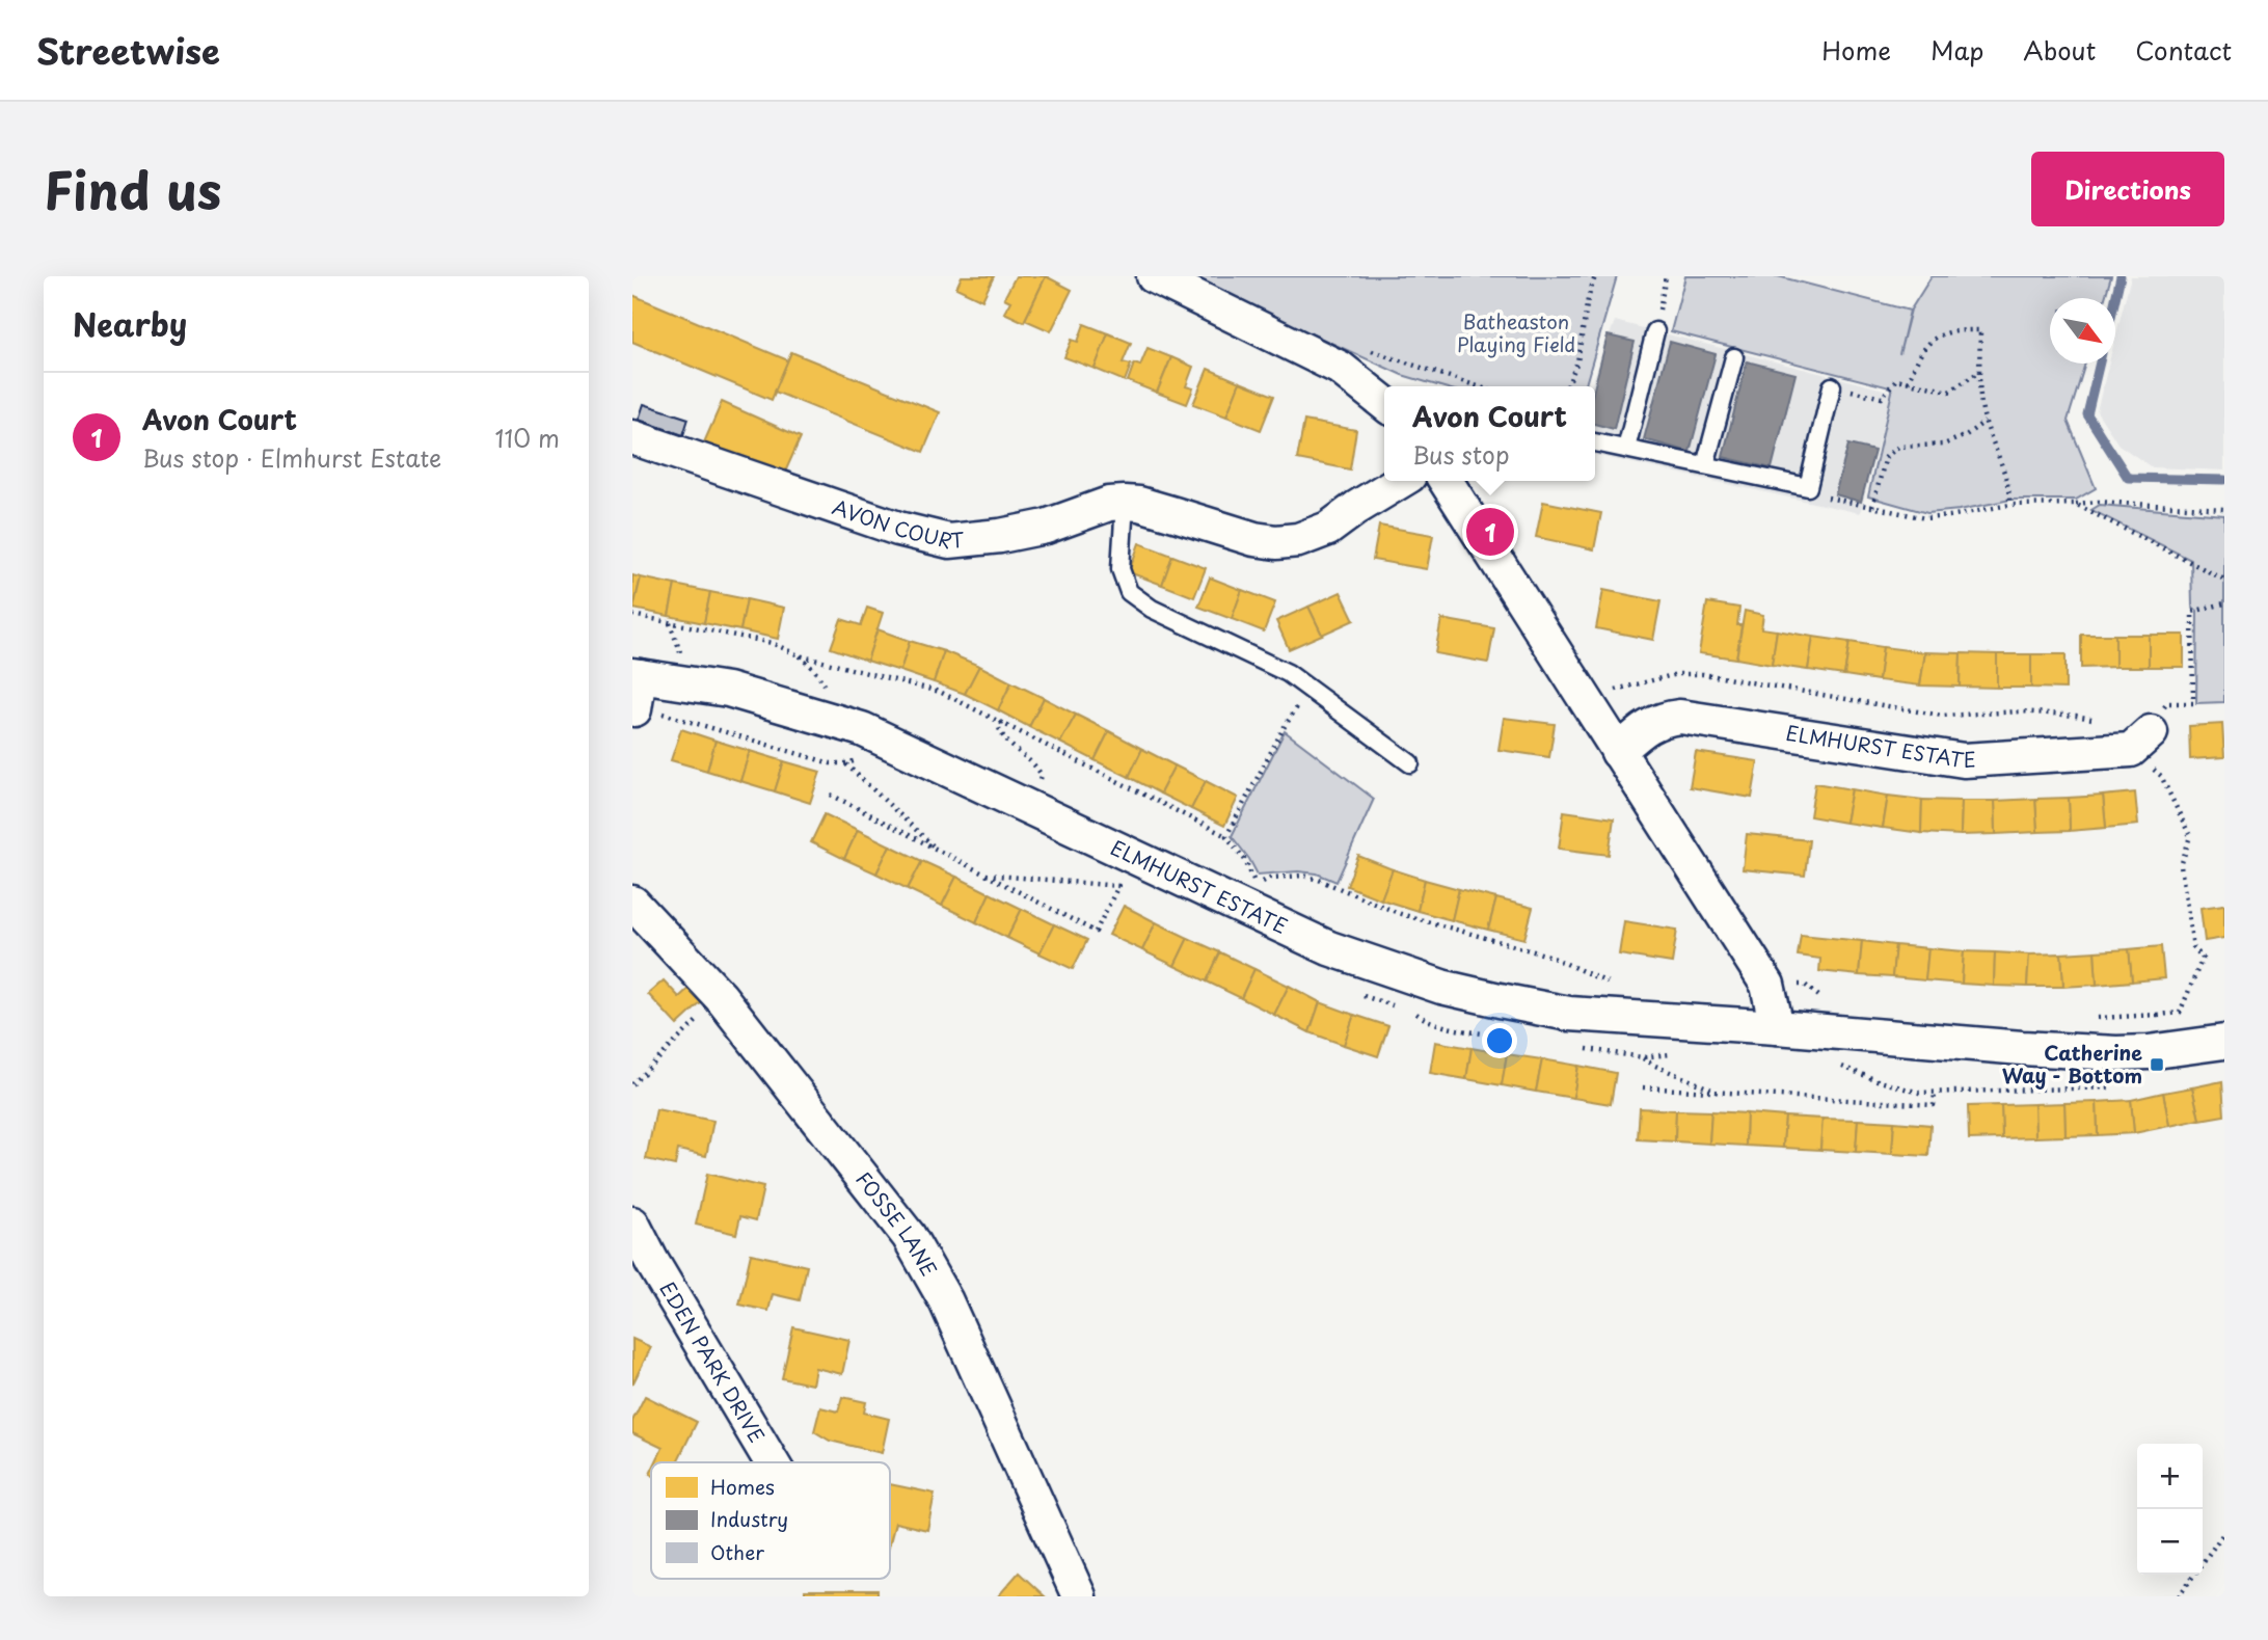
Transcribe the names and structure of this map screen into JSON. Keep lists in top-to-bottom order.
{
  "streets": {
    "street": [
      "AVON COURT",
      "ELMHURST ESTATE",
      "FOSSE LANE",
      "EDEN PARK DRIVE"
    ]
  },
  "parks": ["Batheaston Playing Field"],
  "places": {
    "transit": ["Catherine Way - Bottom"]
  },
  "legend": ["Homes", "Industry", "Other"],
  "north": "bottom right",
  "page": {
    "header": "Streetwise",
    "nav": [
      "Home",
      "Map",
      "About",
      "Contact"
    ],
    "title": "Find us",
    "buttons": "Directions",
    "heading": "Nearby",
    "list": [
      {
        "mark": "1",
        "name": "Avon Court",
        "note": "Bus stop · Elmhurst Estate",
        "value": "110 m"
      }
    ],
    "popup": ["Avon Court", "Bus stop"],
    "pins": "1",
    "map_buttons": ["+", "−"]
  }
}
